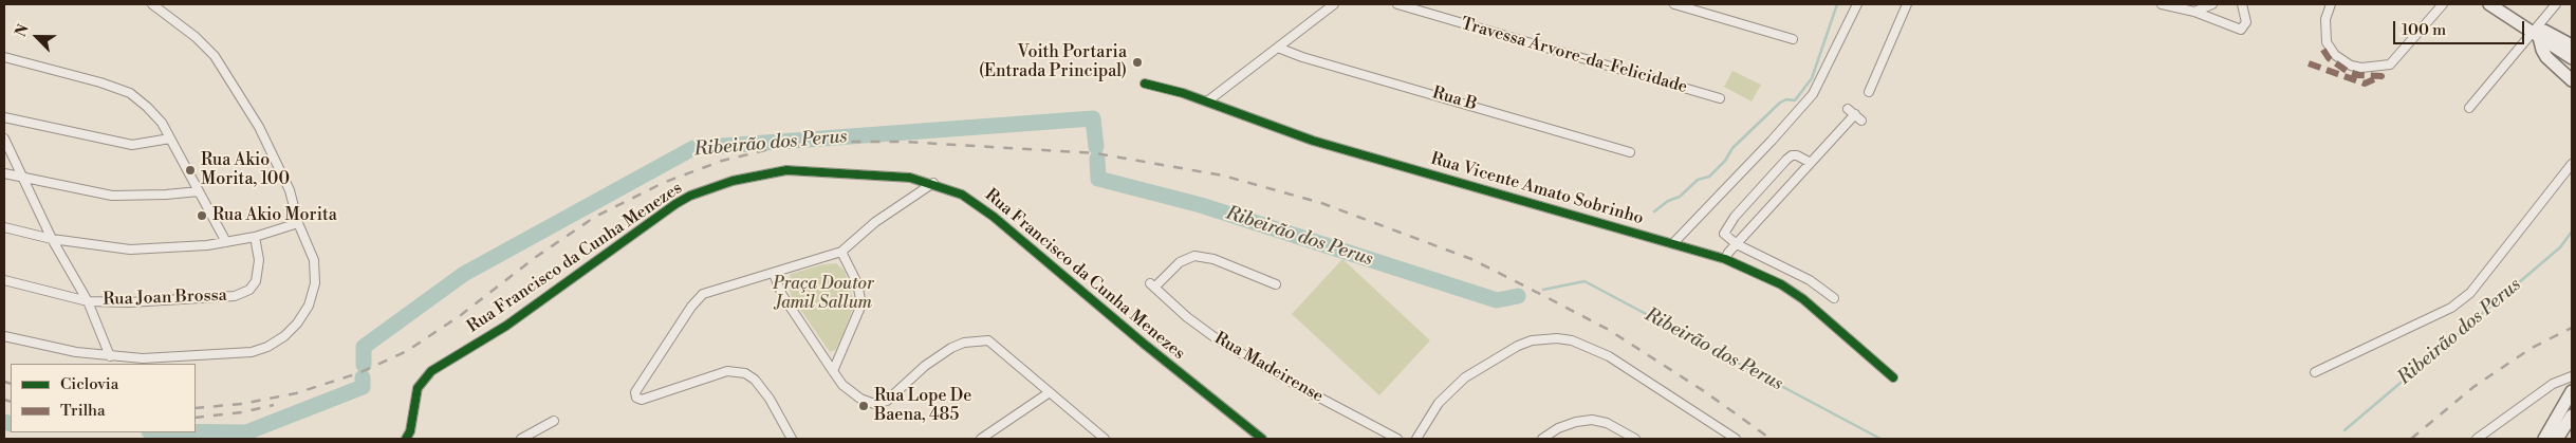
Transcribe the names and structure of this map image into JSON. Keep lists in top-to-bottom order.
{
  "streets": {
    "street": [
      "Travessa Árvore-da-Felicidade",
      "Rua B",
      "Rua Vicente Amato Sobrinho",
      "Rua Francisco da Cunha Menezes",
      "Rua Joan Brossa",
      "Rua Madeirense"
    ]
  },
  "water": ["Ribeirão dos Perus"],
  "parks": ["Praça Doutor Jamil Sallum"],
  "places": [
    "Voith Portaria (Entrada Principal)",
    "Rua Akio Morita, 100",
    "Rua Akio Morita",
    "Rua Lope De Baena, 485"
  ],
  "legend": ["Ciclovia", "Trilha"],
  "scale_bar": "100 m",
  "north": "top left"
}
